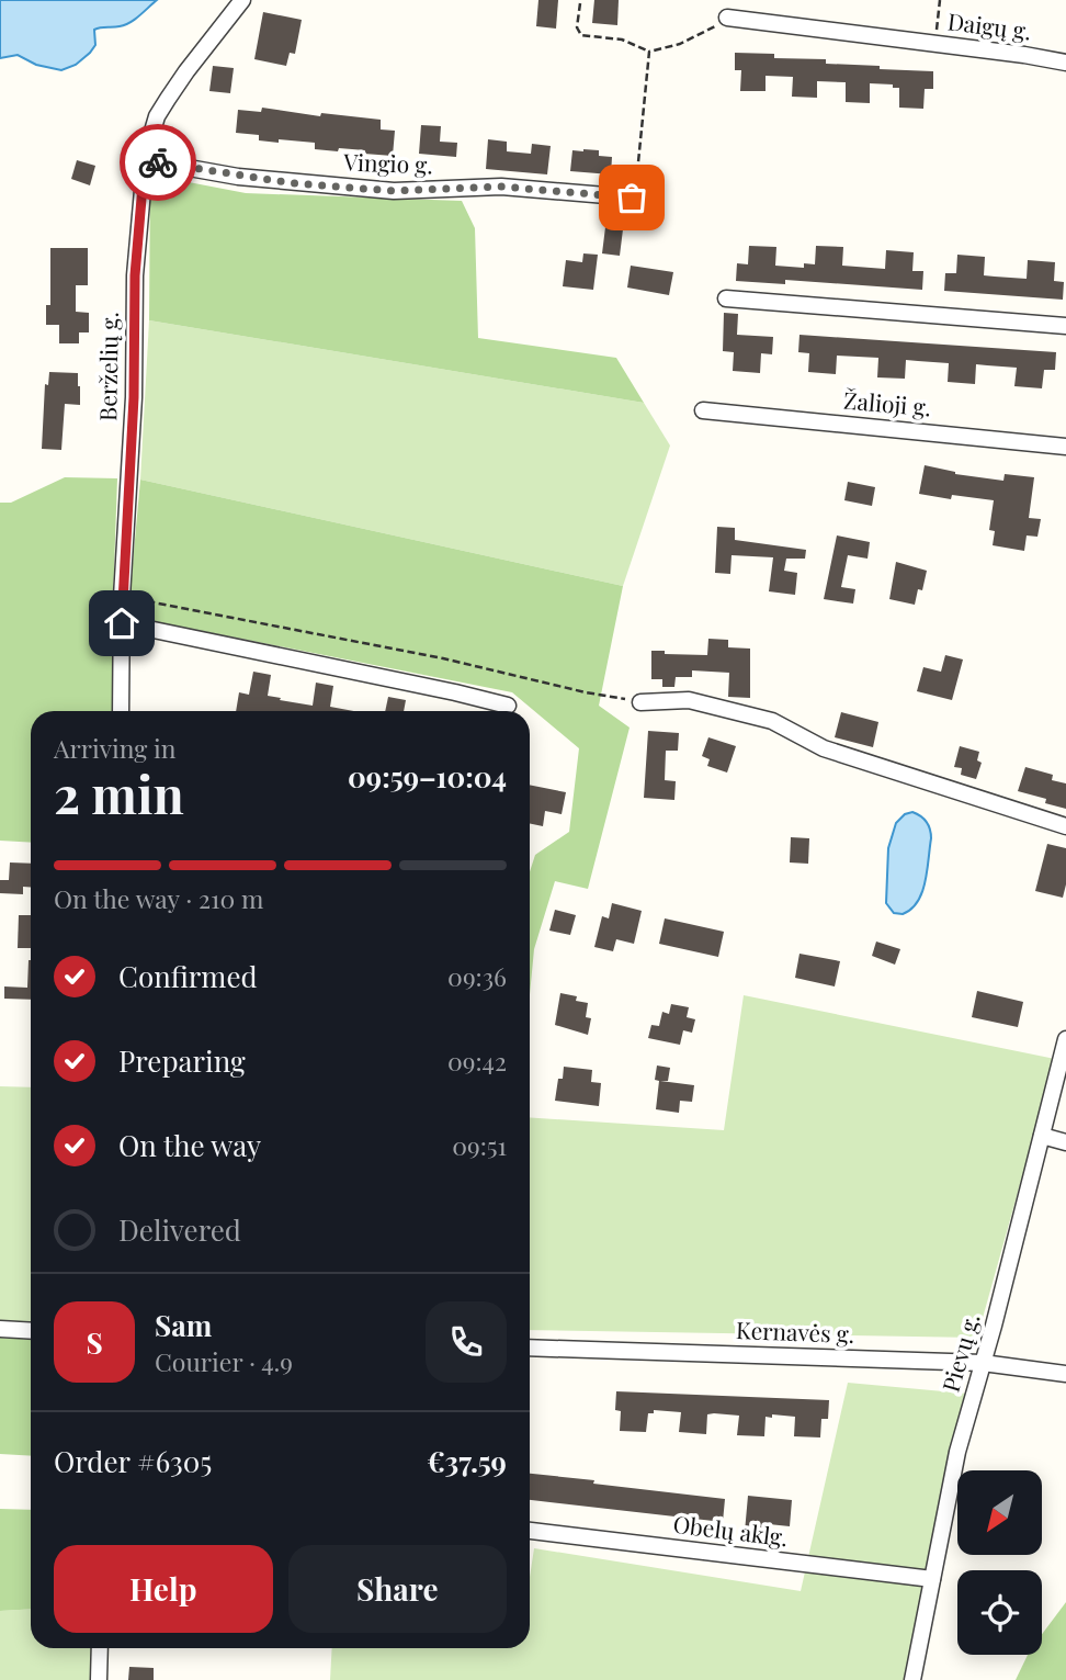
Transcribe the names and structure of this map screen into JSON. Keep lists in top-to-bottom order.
{
  "streets": {
    "street": [
      "Daigų g.",
      "Vingio g.",
      "Berželių g.",
      "Žalioji g.",
      "Kernavės g.",
      "Pievų g.",
      "Obelų aklg."
    ]
  },
  "crossings": [
    ["Vingio g.", "Berželių g."],
    ["Kernavės g.", "Pievų g."],
    ["Pievų g.", "Obelų aklg."]
  ],
  "north": "bottom left",
  "page": {
    "heading": ["2 min", "Arriving in", "09:59–10:04"],
    "panel": [
      "Sam",
      "Courier · 4.9",
      "Order #6305",
      "€37.59"
    ],
    "bar": "On the way · 210 m",
    "list": [
      ["Confirmed", "09:36"],
      ["Preparing", "09:42"],
      ["On the way", "09:51"],
      "Delivered"
    ],
    "round": "S",
    "buttons": ["Help", "Share"]
  }
}
